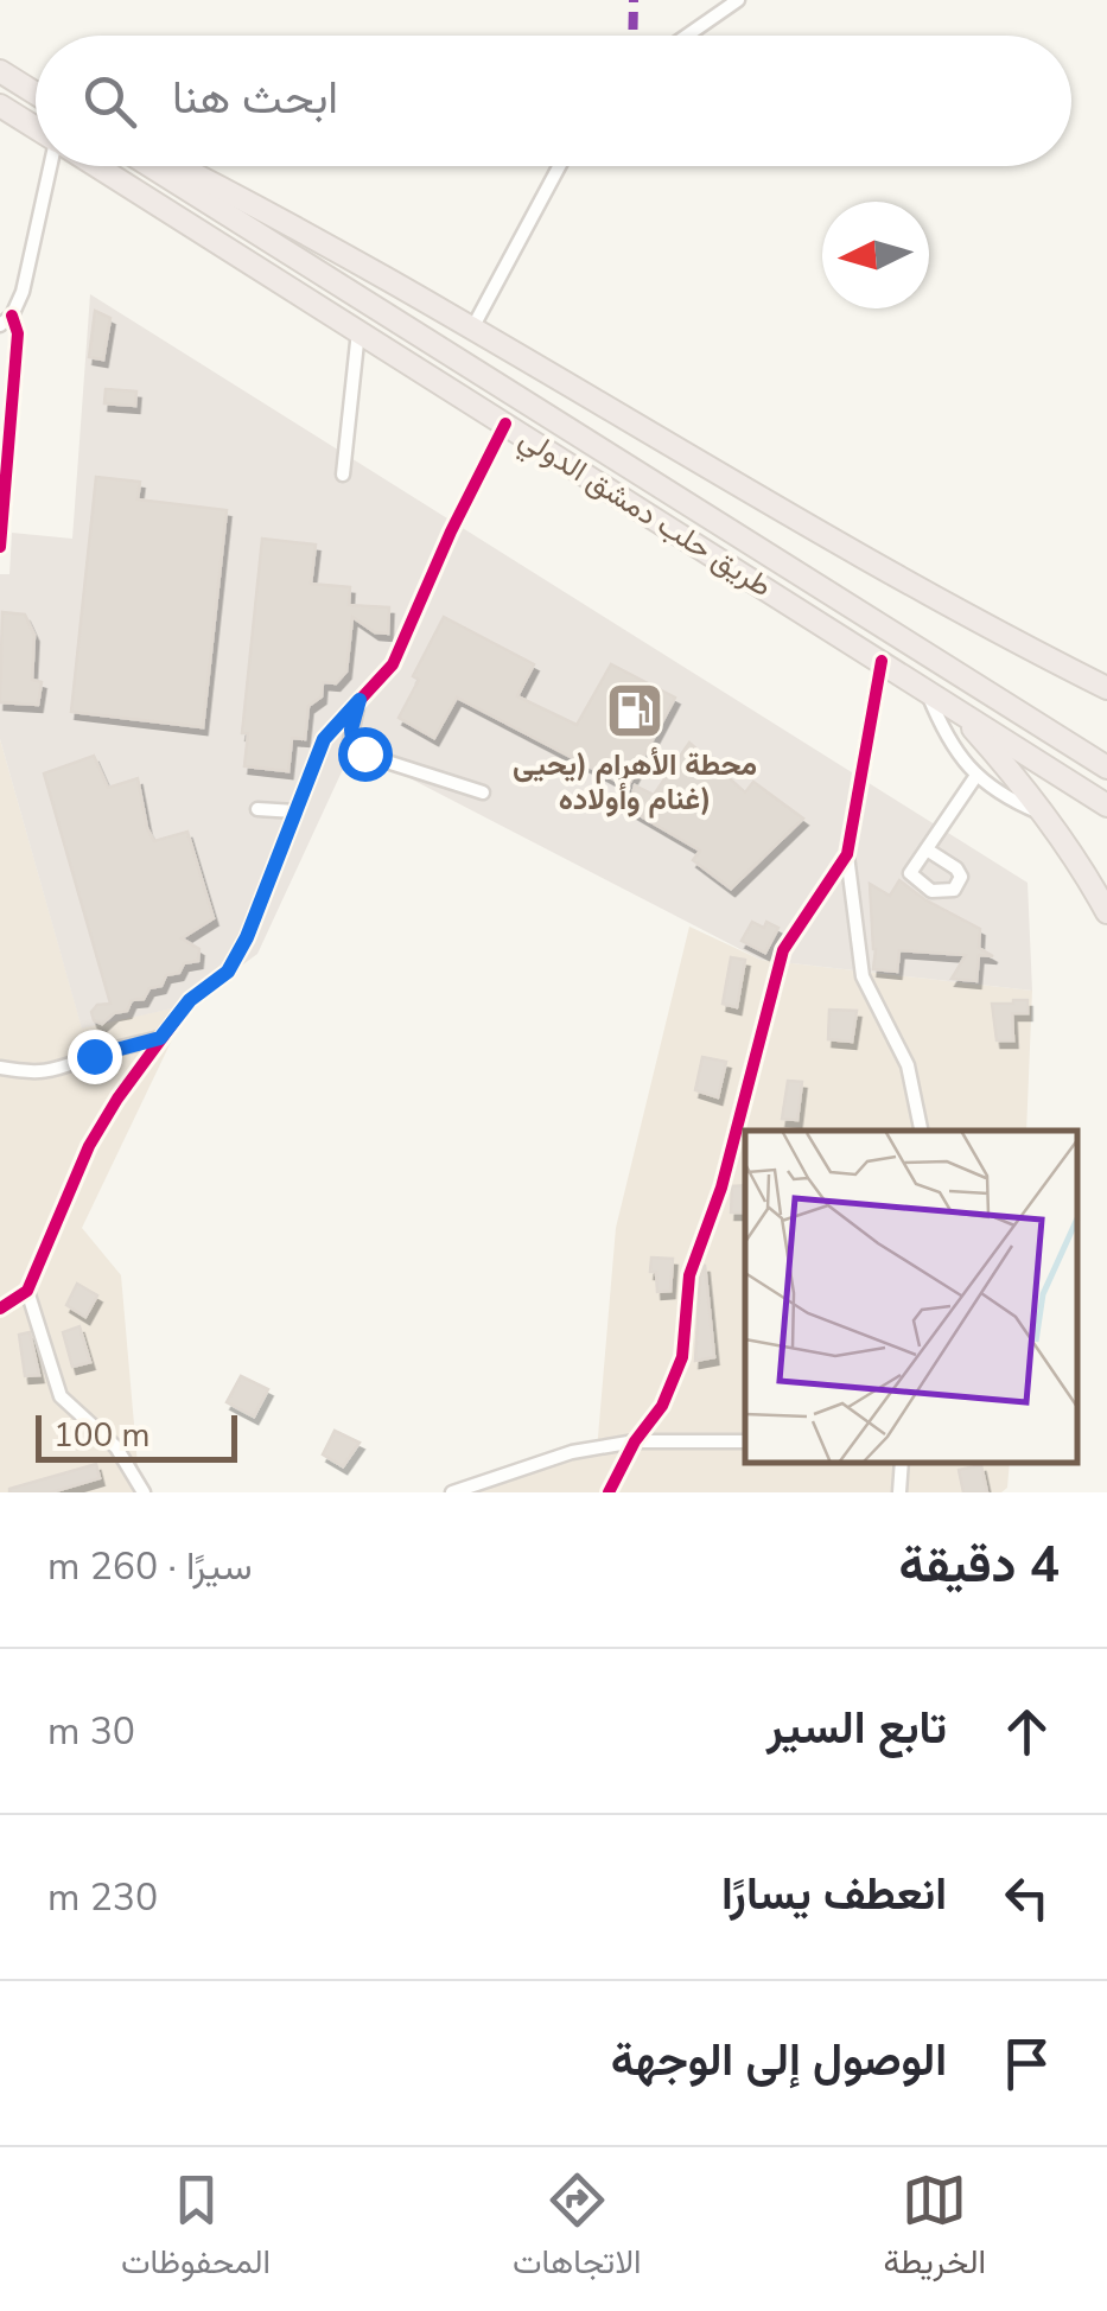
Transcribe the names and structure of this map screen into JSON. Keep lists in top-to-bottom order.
{
  "streets": {
    "highway": ["طريق حلب دمشق الدولي"]
  },
  "places": {
    "fuel station": ["محطة الأهرام (يحيى غنام وأولاده)"]
  },
  "scale_bar": "100 m",
  "north": "left",
  "page": {
    "search": "ابحث هنا",
    "scale": "100 m",
    "heading": ["4 دقيقة", "سيرًا · 260 m"],
    "list": [
      ["تابع السير", "30 m"],
      ["انعطف يسارًا", "230 m"],
      "الوصول إلى الوجهة"
    ],
    "nav": ["الخريطة", "الاتجاهات", "المحفوظات"]
  }
}
